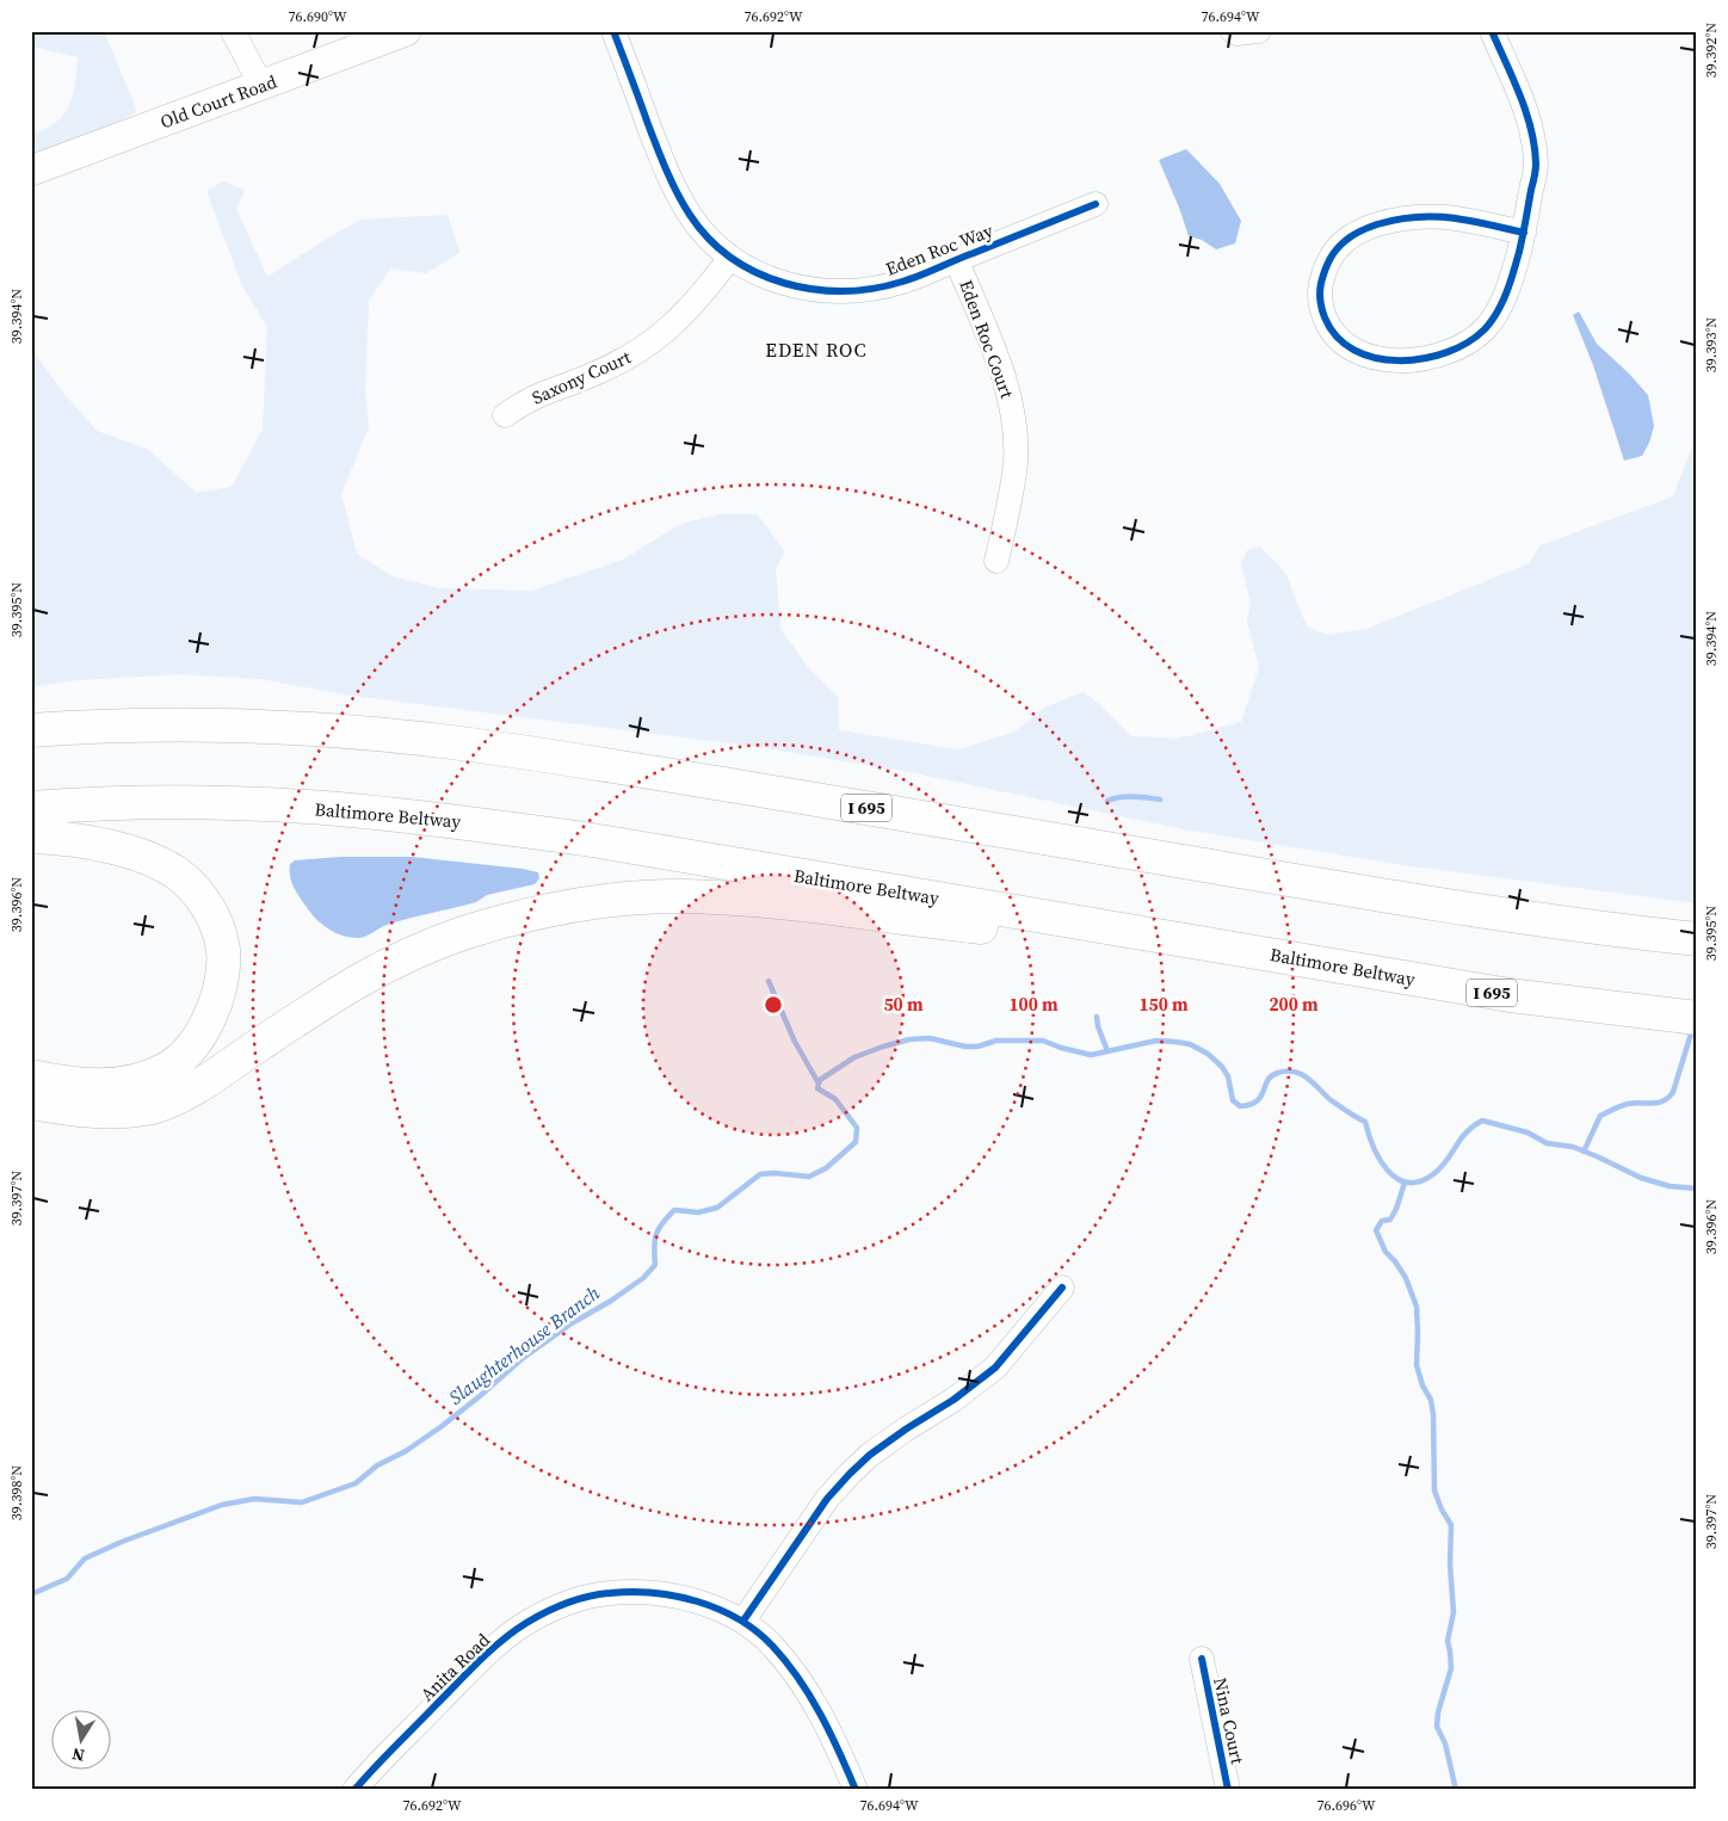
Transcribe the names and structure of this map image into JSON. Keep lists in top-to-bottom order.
{
  "streets": {
    "highway": ["I 695", "Baltimore Beltway"],
    "main road": ["Old Court Road"],
    "street": [
      "Eden Roc Way",
      "Eden Roc Court",
      "Saxony Court",
      "Anita Road",
      "Nina Court"
    ]
  },
  "crossings": [
    ["Eden Roc Way", "Eden Roc Court"],
    ["Eden Roc Way", "Saxony Court"]
  ],
  "districts": ["EDEN ROC"],
  "water": ["Slaughterhouse Branch"],
  "north": "bottom",
  "coordinates": [
    "76.690°W",
    "76.692°W",
    "76.694°W",
    "39.392°N",
    "39.394°N",
    "39.393°N",
    "39.395°N",
    "39.396°N",
    "39.397°N",
    "39.398°N",
    "76.696°W"
  ],
  "rings": [
    "50 m",
    "100 m",
    "150 m",
    "200 m"
  ]
}
